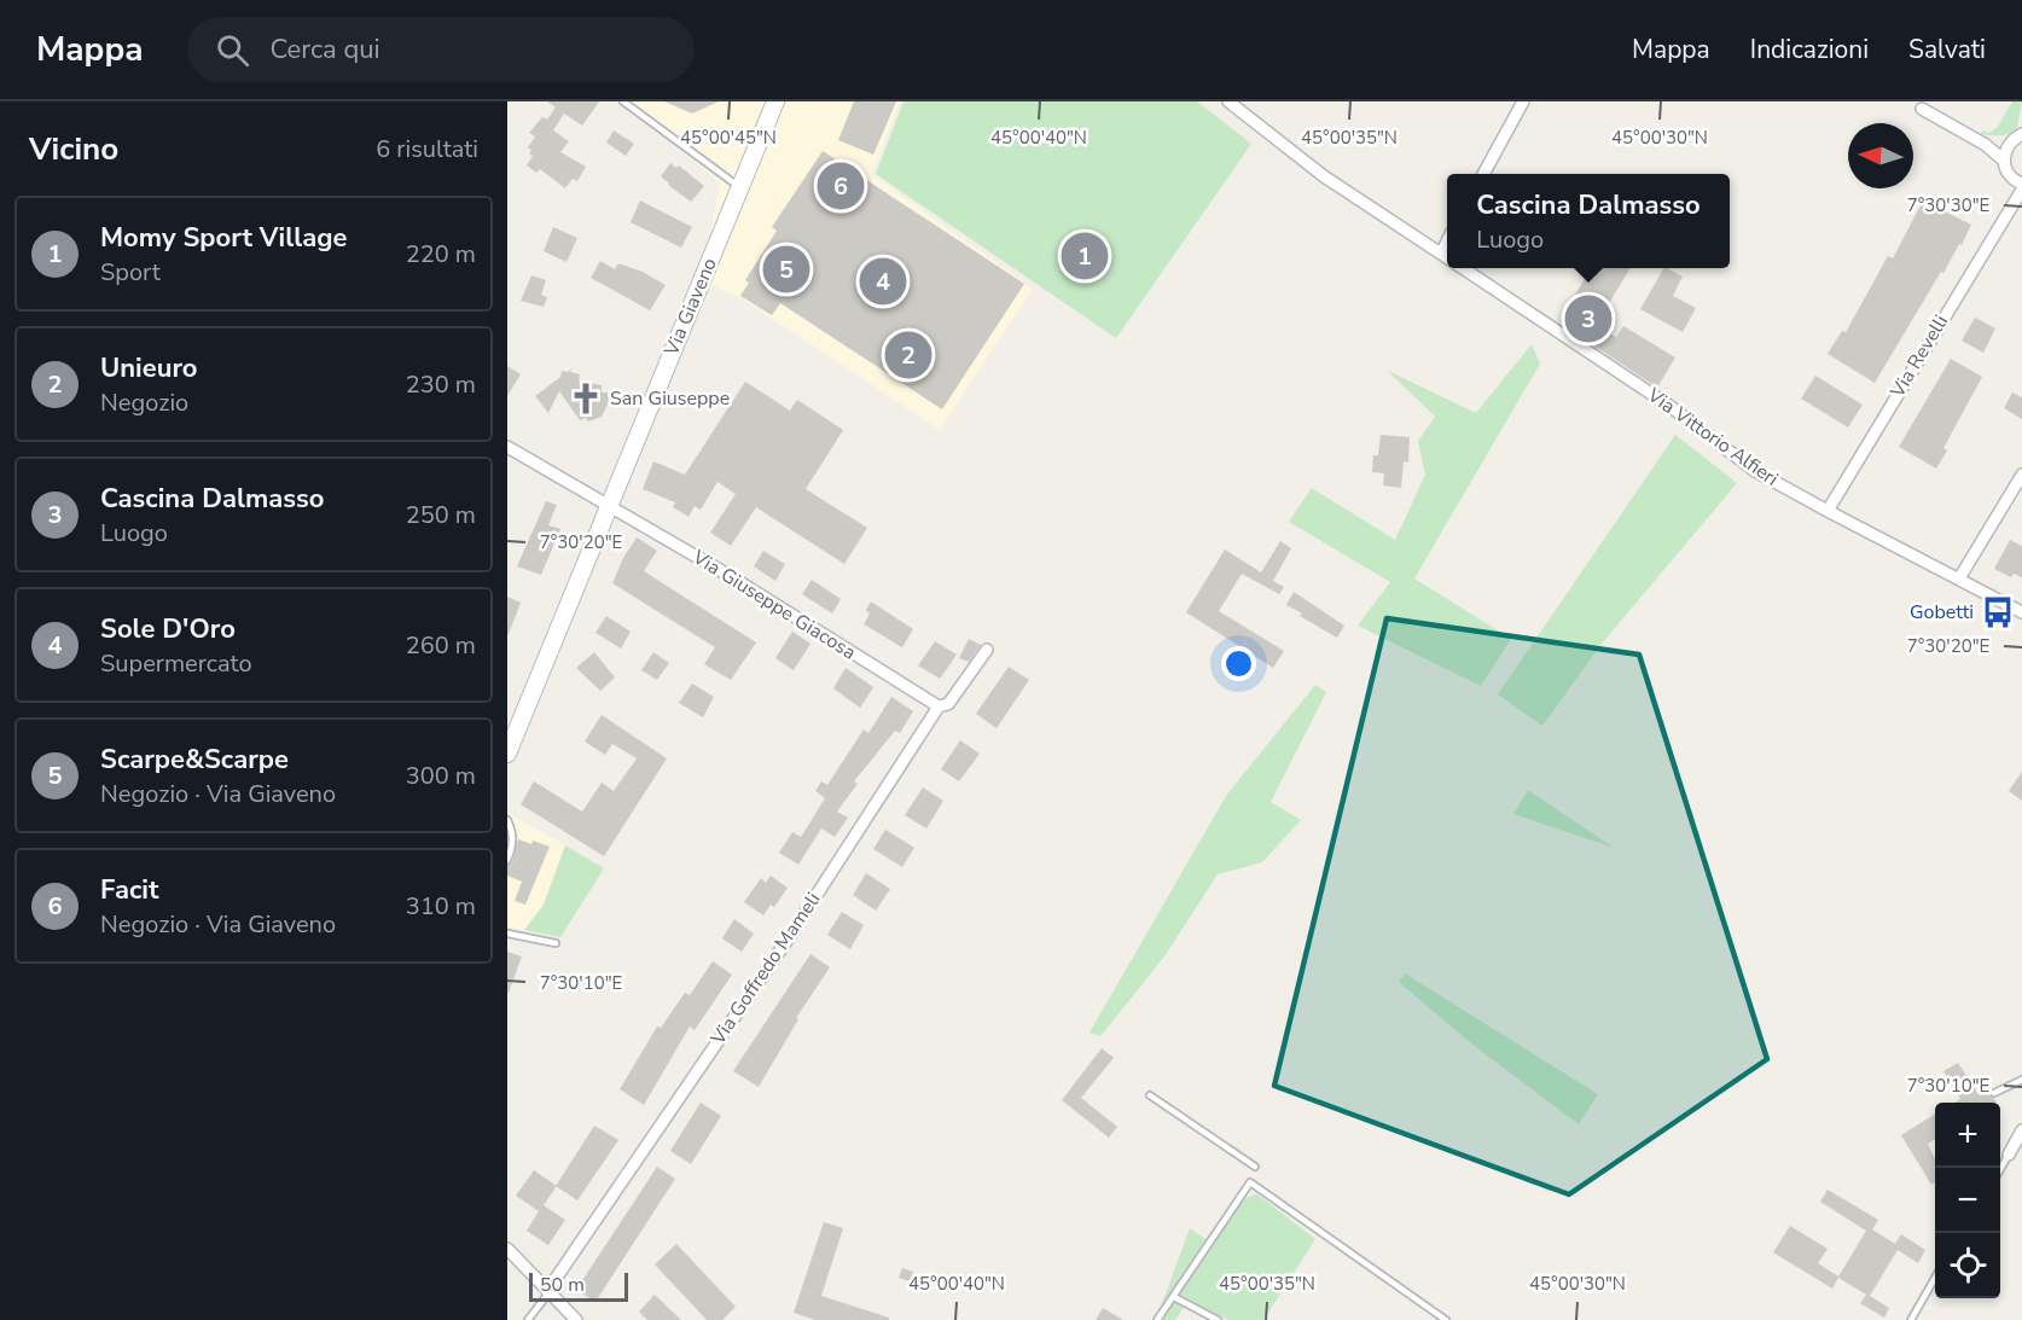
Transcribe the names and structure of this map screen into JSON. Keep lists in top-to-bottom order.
{
  "streets": {
    "main road": ["Via Giaveno"],
    "street": [
      "Via Revelli",
      "Via Vittorio Alfieri",
      "Via Giuseppe Giacosa",
      "Via Goffredo Mameli"
    ]
  },
  "crossings": [
    ["Via Giaveno", "Via Giuseppe Giacosa"],
    ["Via Revelli", "Via Vittorio Alfieri"],
    ["Via Giuseppe Giacosa", "Via Goffredo Mameli"]
  ],
  "places": {
    "church": ["San Giuseppe"],
    "bus stop": ["Gobetti"]
  },
  "scale_bar": "50 m",
  "north": "left",
  "page": {
    "header": "Mappa",
    "search": "Cerca qui",
    "nav": ["Mappa", "Indicazioni", "Salvati"],
    "heading": ["Vicino", "6 risultati"],
    "pins": [
      "6",
      "1",
      "5",
      "4",
      "3",
      "2"
    ],
    "popup": ["Cascina Dalmasso", "Luogo"],
    "list": [
      {
        "mark": "1",
        "name": "Momy Sport Village",
        "note": "Sport",
        "value": "220 m"
      },
      {
        "mark": "2",
        "name": "Unieuro",
        "note": "Negozio",
        "value": "230 m"
      },
      {
        "mark": "3",
        "name": "Cascina Dalmasso",
        "note": "Luogo",
        "value": "250 m"
      },
      {
        "mark": "4",
        "name": "Sole D'Oro",
        "note": "Supermercato",
        "value": "260 m"
      },
      {
        "mark": "5",
        "name": "Scarpe&Scarpe",
        "note": "Negozio · Via Giaveno",
        "value": "300 m"
      },
      {
        "mark": "6",
        "name": "Facit",
        "note": "Negozio · Via Giaveno",
        "value": "310 m"
      }
    ],
    "map_buttons": ["+", "−"],
    "scale": "50 m"
  },
  "coordinates": [
    "45°00'45\"N",
    "45°00'40\"N",
    "45°00'35\"N",
    "45°00'30\"N",
    "7°30'30\"E",
    "7°30'20\"E",
    "7°30'10\"E"
  ]
}
